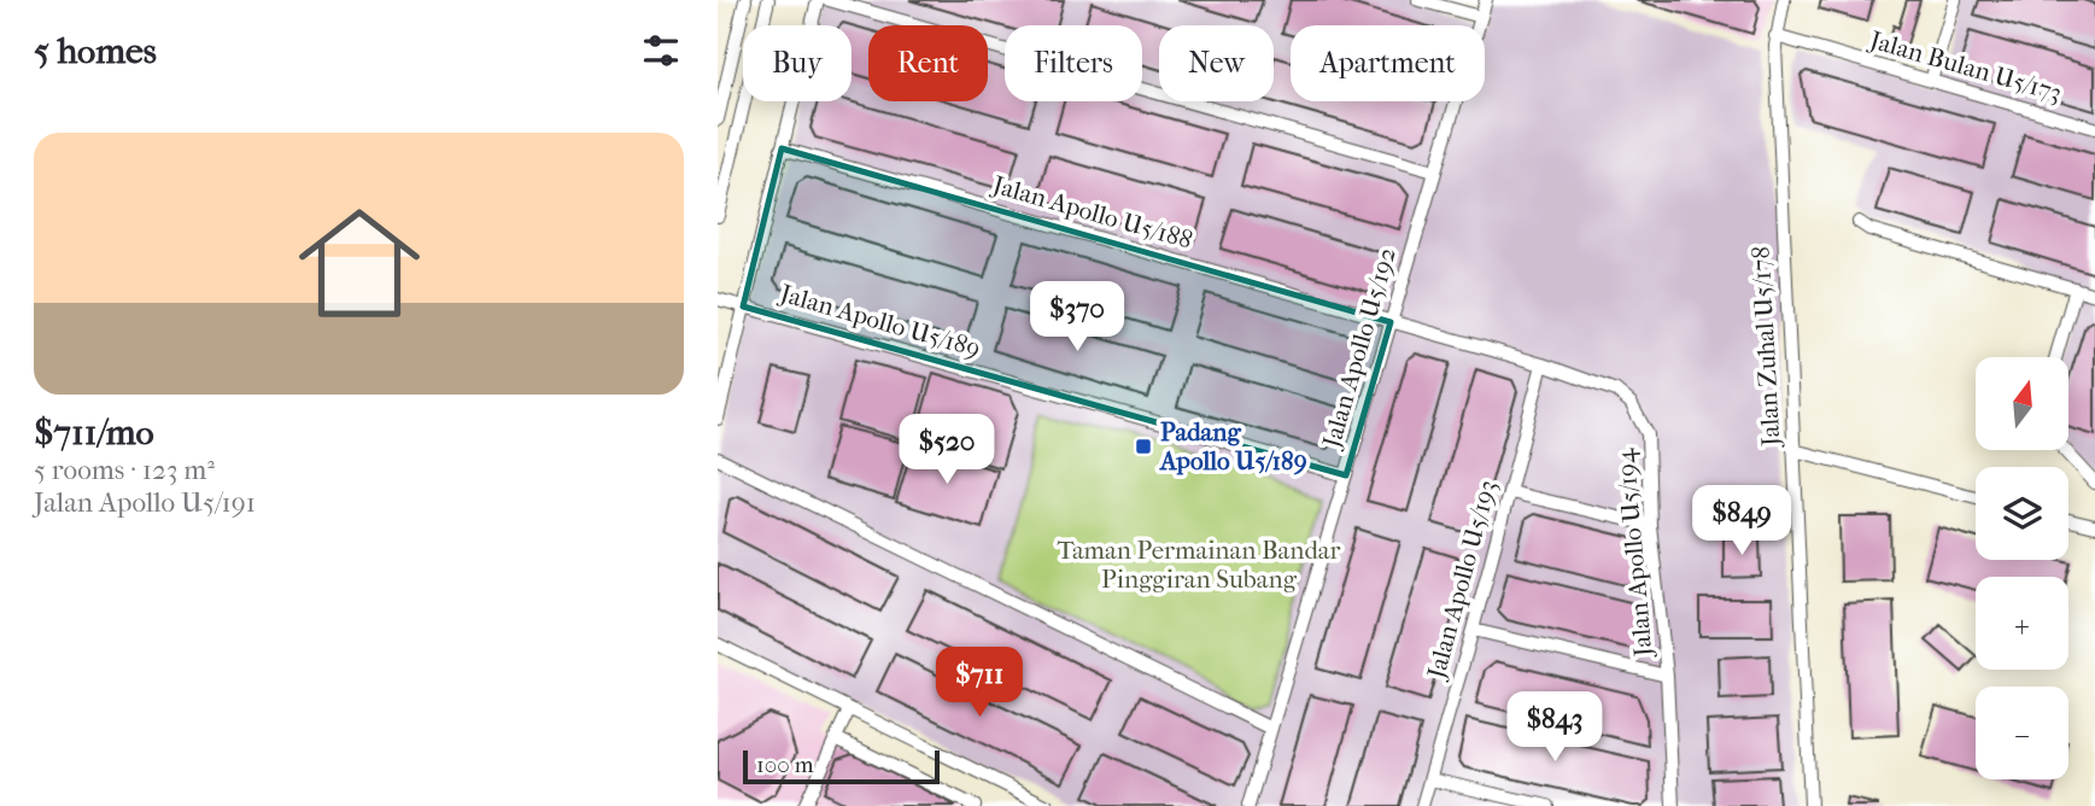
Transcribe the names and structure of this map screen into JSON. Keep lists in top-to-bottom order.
{
  "streets": {
    "street": [
      "Jalan Bulan U5/173",
      "Jalan Apollo U5/188",
      "Jalan Apollo U5/189",
      "Jalan Zuhal U5/178",
      "Jalan Apollo U5/192",
      "Jalan Apollo U5/194",
      "Jalan Apollo U5/193"
    ]
  },
  "crossings": [
    ["Jalan Bulan U5/173", "Jalan Zuhal U5/178"],
    ["Jalan Apollo U5/188", "Jalan Apollo U5/192"],
    ["Jalan Apollo U5/188", "Jalan Apollo U5/194"],
    ["Jalan Apollo U5/189", "Jalan Apollo U5/192"],
    ["Jalan Apollo U5/192", "Jalan Apollo U5/194"],
    ["Jalan Apollo U5/194", "Jalan Apollo U5/193"]
  ],
  "parks": ["Taman Permainan Bandar Pinggiran Subang"],
  "places": {
    "transit": ["Padang Apollo U5/189"]
  },
  "scale_bar": "100 m",
  "north": "top",
  "page": {
    "heading": "5 homes",
    "chip": [
      "Buy",
      "Rent",
      "Filters",
      "New",
      "Apartment"
    ],
    "list": [
      {
        "name": "$711/mo",
        "note": "5 rooms · 123 m² · Jalan Apollo U5/191"
      }
    ],
    "price": [
      "$370",
      "$520",
      "$849",
      "$711",
      "$843"
    ],
    "map_buttons": ["+", "−"],
    "scale": "100 m"
  }
}
